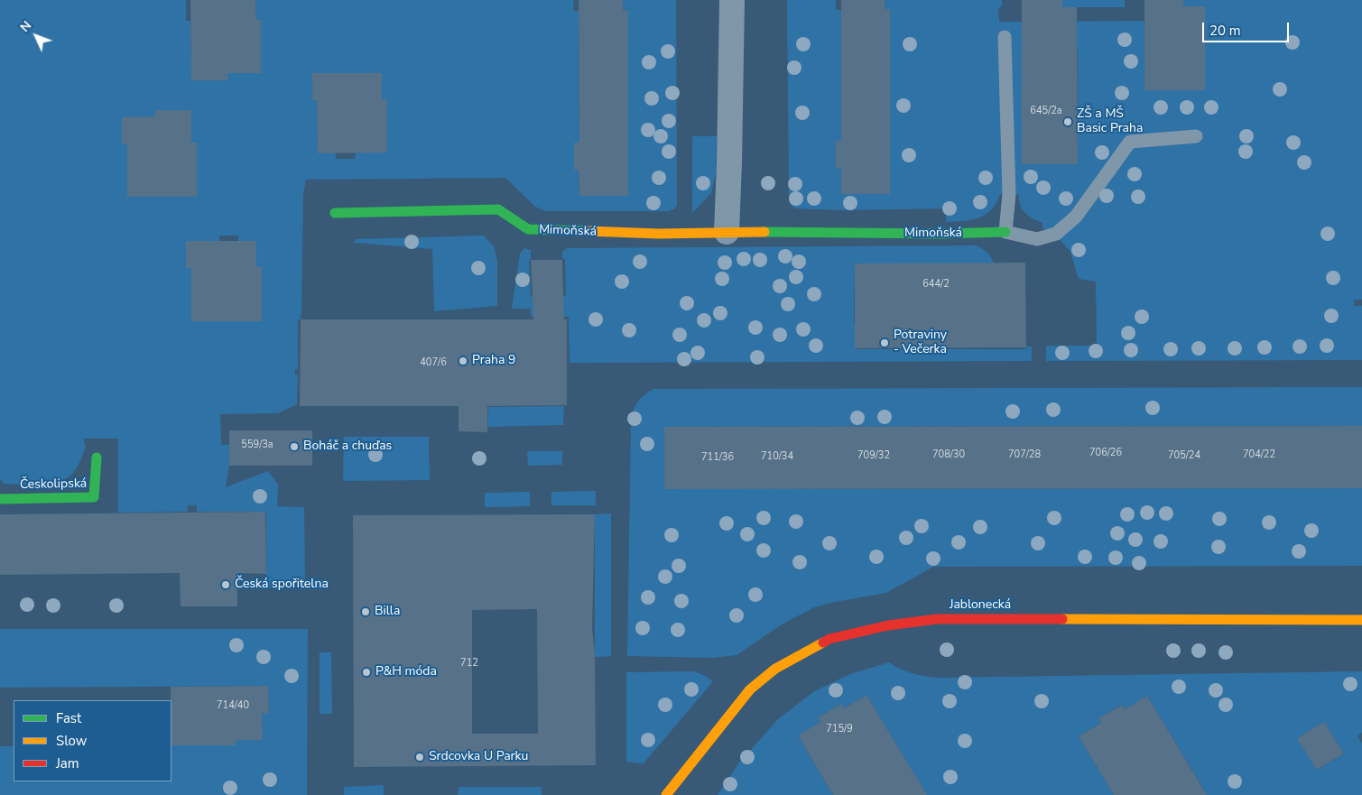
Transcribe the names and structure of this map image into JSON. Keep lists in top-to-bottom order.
{
  "streets": {
    "street": ["Mimoňská", "Českolipská", "Jablonecká"]
  },
  "places": [
    "ZŠ a MŠ Basic Praha",
    "Potraviny - Večerka",
    "Praha 9",
    "Boháč a chuďas",
    "Česká spořitelna",
    "Billa",
    "P&H móda",
    "Srdcovka U Parku"
  ],
  "house_numbers": [
    "645/2a",
    "644/2",
    "407/6",
    "559/3a",
    "706/26",
    "708/30",
    "707/28",
    "704/22",
    "709/32",
    "705/24",
    "710/34",
    "711/36",
    "712",
    "714/40",
    "715/9"
  ],
  "legend": ["Fast", "Slow", "Jam"],
  "scale_bar": "20 m",
  "north": "top left"
}
